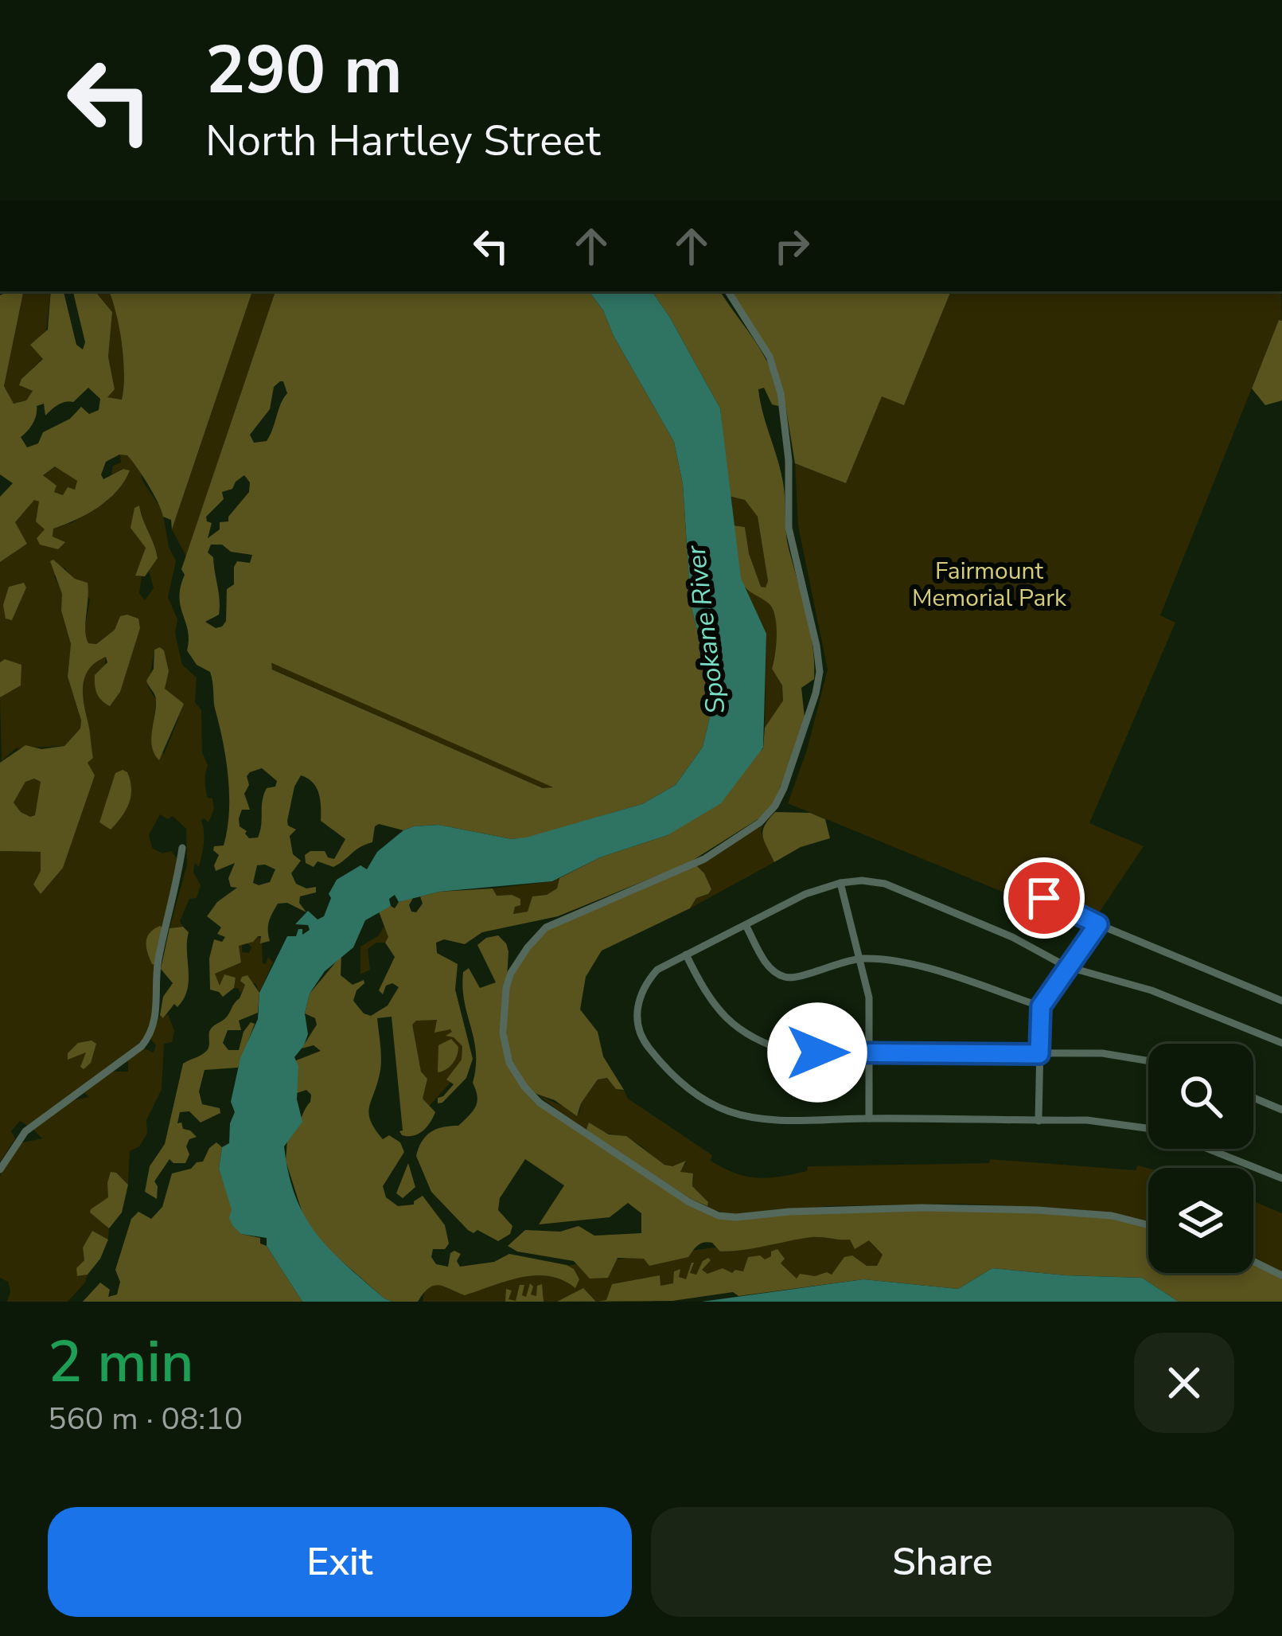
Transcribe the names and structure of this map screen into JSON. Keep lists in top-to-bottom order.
{
  "water": ["Spokane River"],
  "parks": ["Fairmount Memorial Park"],
  "page": {
    "turn": ["290 m", "North Hartley Street"],
    "heading": ["2 min", "560 m · 08:10"],
    "buttons": ["Exit", "Share"]
  }
}
